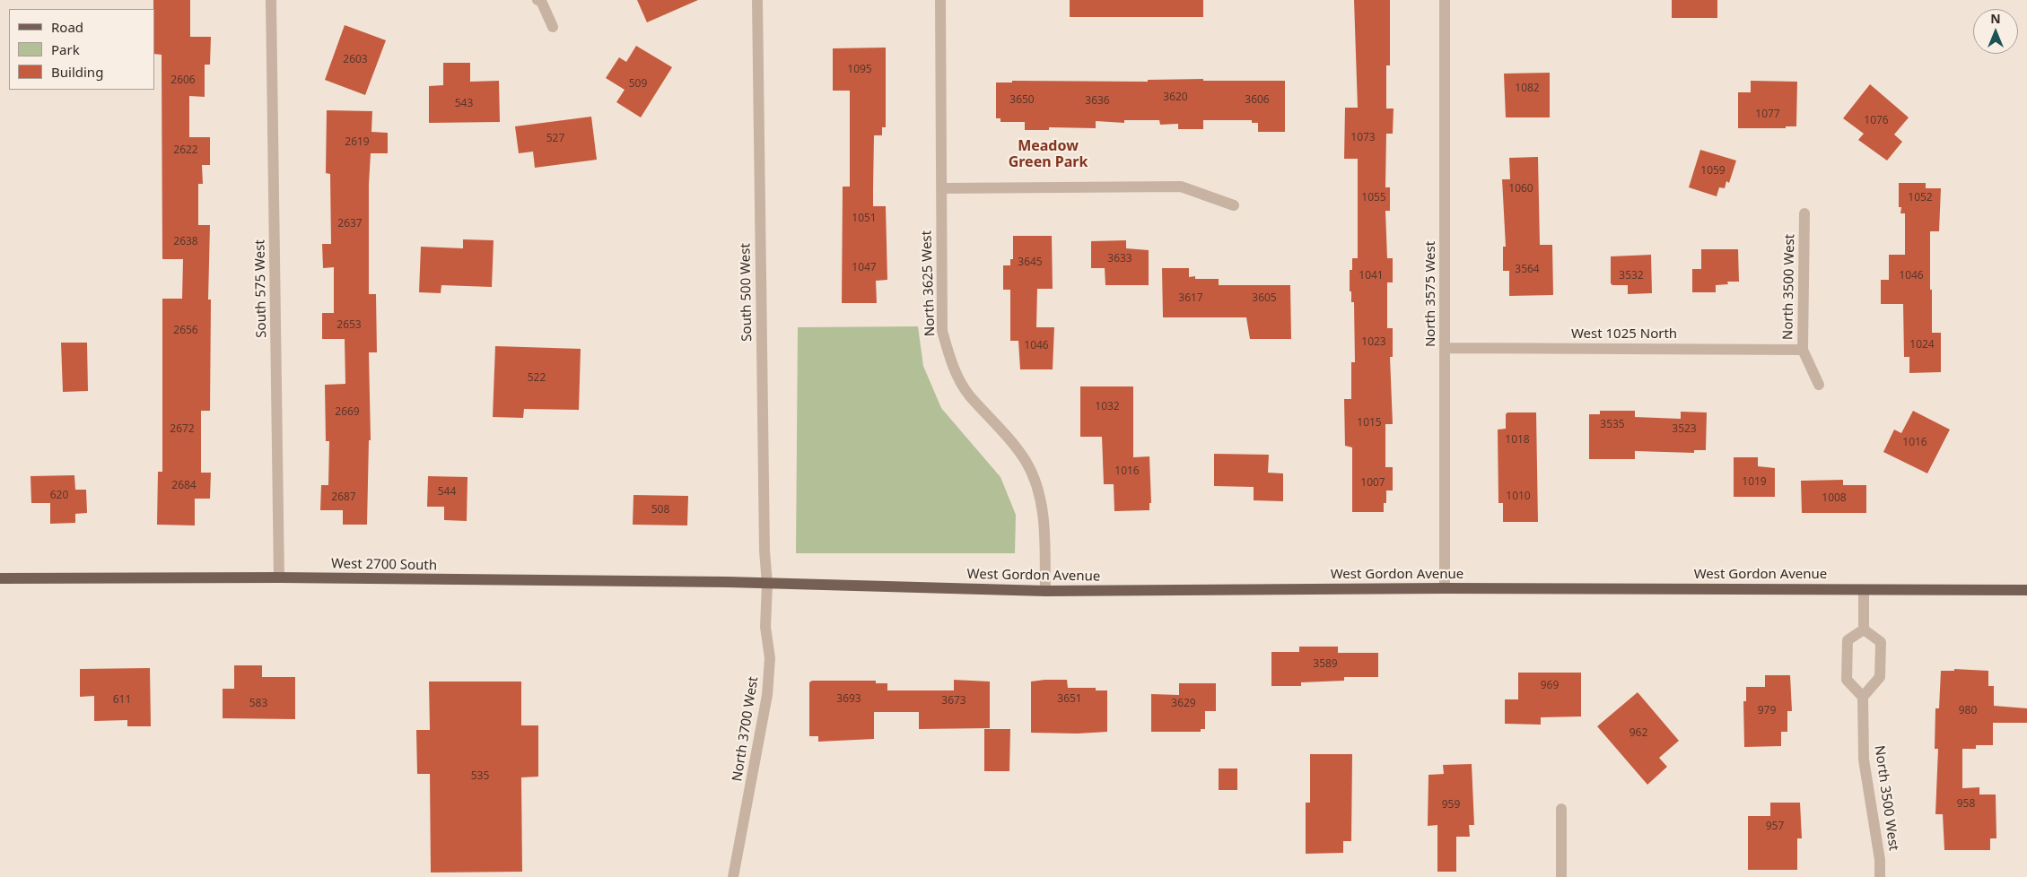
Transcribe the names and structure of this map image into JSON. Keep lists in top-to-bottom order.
{
  "streets": {
    "main road": ["West 2700 South", "West Gordon Avenue"],
    "street": [
      "North 3625 West",
      "North 3500 West",
      "South 575 West",
      "South 500 West",
      "North 3575 West",
      "West 1025 North",
      "North 3700 West"
    ]
  },
  "crossings": [
    ["North 3625 West", "West Gordon Avenue"],
    ["North 3500 West", "West 1025 North"],
    ["South 575 West", "West 2700 South"],
    ["South 500 West", "West 2700 South"],
    ["South 500 West", "West Gordon Avenue"],
    ["South 500 West", "North 3700 West"],
    ["North 3575 West", "West 1025 North"],
    ["North 3575 West", "West Gordon Avenue"],
    ["West 2700 South", "West Gordon Avenue"],
    ["West 2700 South", "North 3700 West"],
    ["West Gordon Avenue", "North 3700 West"]
  ],
  "districts": ["Meadow Green Park"],
  "house_numbers": [
    "2603",
    "1095",
    "2606",
    "509",
    "1082",
    "3620",
    "3650",
    "3606",
    "3636",
    "543",
    "1077",
    "1076",
    "1073",
    "527",
    "2619",
    "2622",
    "1059",
    "1060",
    "1055",
    "1052",
    "1051",
    "2637",
    "2638",
    "3633",
    "3645",
    "1047",
    "3564",
    "1041",
    "3532",
    "1046",
    "3617",
    "3605",
    "2653",
    "2656",
    "1023",
    "1024",
    "1046",
    "522",
    "1032",
    "2669",
    "1015",
    "3535",
    "2672",
    "3523",
    "1018",
    "1016",
    "1016",
    "1019",
    "1007",
    "2684",
    "544",
    "620",
    "1010",
    "2687",
    "1008",
    "508",
    "3589",
    "969",
    "3693",
    "3651",
    "611",
    "3673",
    "583",
    "3629",
    "979",
    "980",
    "962",
    "535",
    "958",
    "959",
    "957"
  ],
  "legend": ["Road", "Park", "Building"],
  "north": "top"
}
